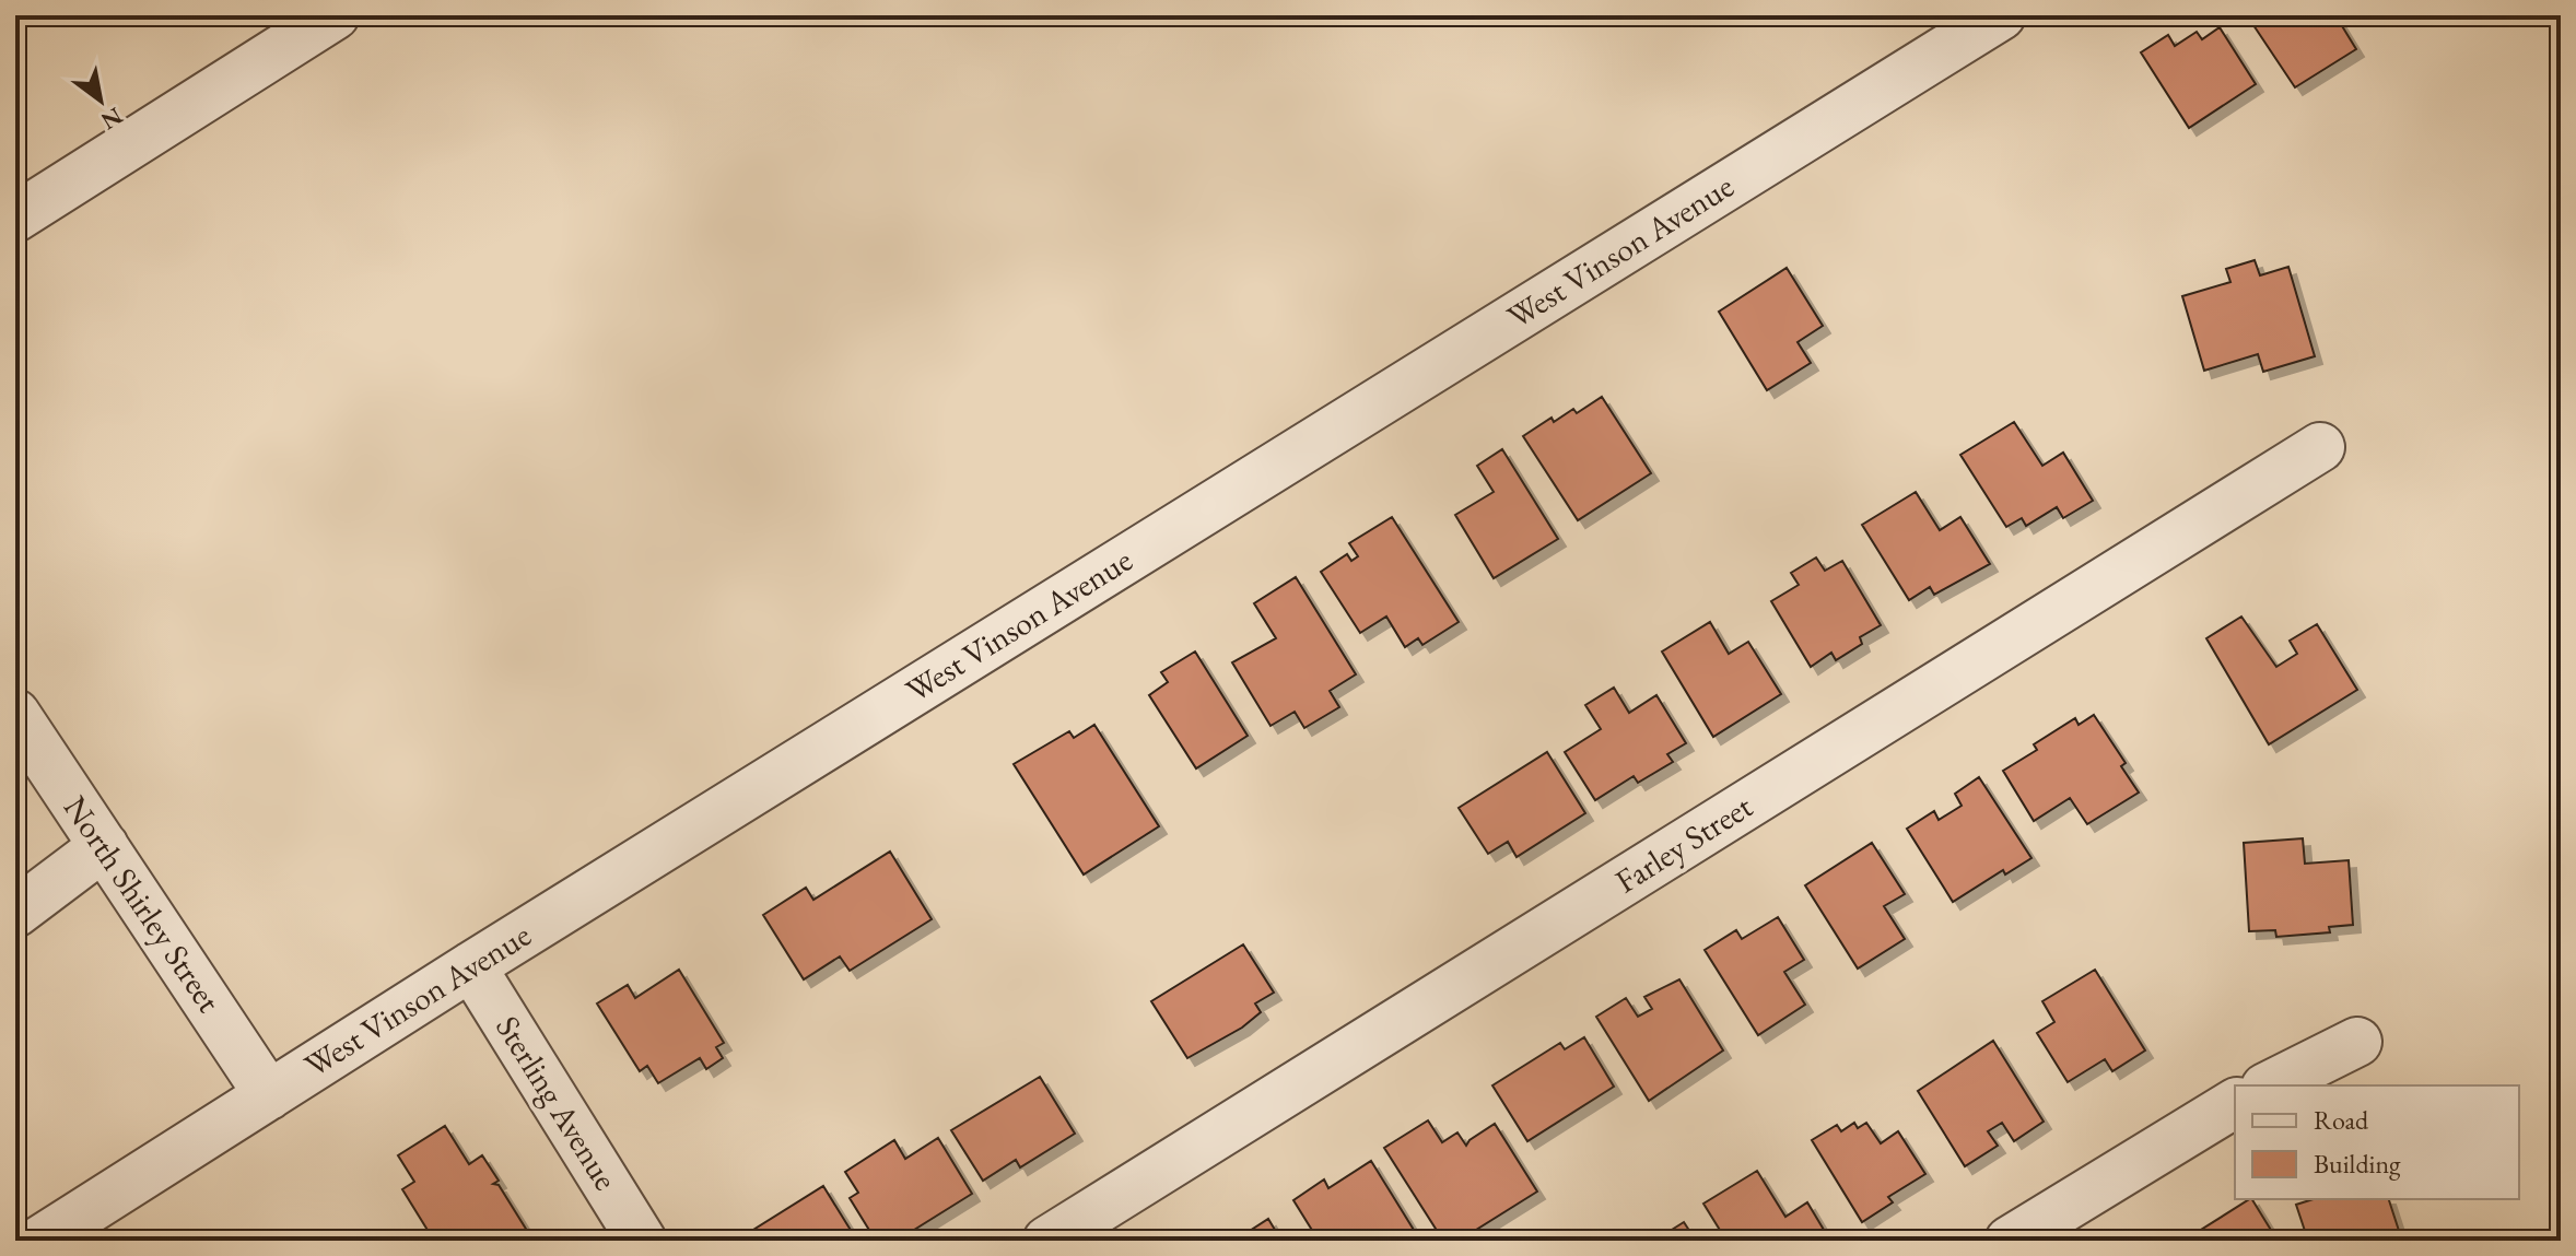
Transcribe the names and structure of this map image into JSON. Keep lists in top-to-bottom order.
{
  "streets": {
    "street": [
      "West Vinson Avenue",
      "Farley Street",
      "North Shirley Street",
      "Sterling Avenue"
    ]
  },
  "crossings": [
    ["West Vinson Avenue", "North Shirley Street"],
    ["West Vinson Avenue", "Sterling Avenue"]
  ],
  "legend": ["Road", "Building"],
  "north": "bottom right"
}
